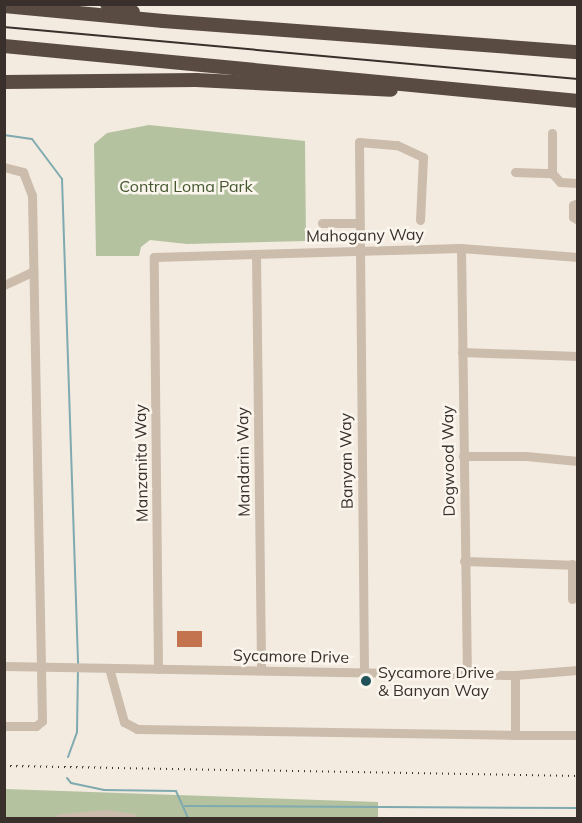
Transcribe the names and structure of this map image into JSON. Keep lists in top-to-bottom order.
{
  "streets": {
    "street": [
      "Mahogany Way",
      "Banyan Way",
      "Dogwood Way",
      "Mandarin Way",
      "Manzanita Way",
      "Sycamore Drive"
    ]
  },
  "crossings": [
    ["Mahogany Way", "Banyan Way"],
    ["Mahogany Way", "Dogwood Way"],
    ["Mahogany Way", "Mandarin Way"],
    ["Mahogany Way", "Manzanita Way"],
    ["Banyan Way", "Sycamore Drive"],
    ["Dogwood Way", "Sycamore Drive"],
    ["Mandarin Way", "Sycamore Drive"],
    ["Manzanita Way", "Sycamore Drive"]
  ],
  "parks": ["Contra Loma Park"],
  "places": ["Sycamore Drive & Banyan Way"]
}
